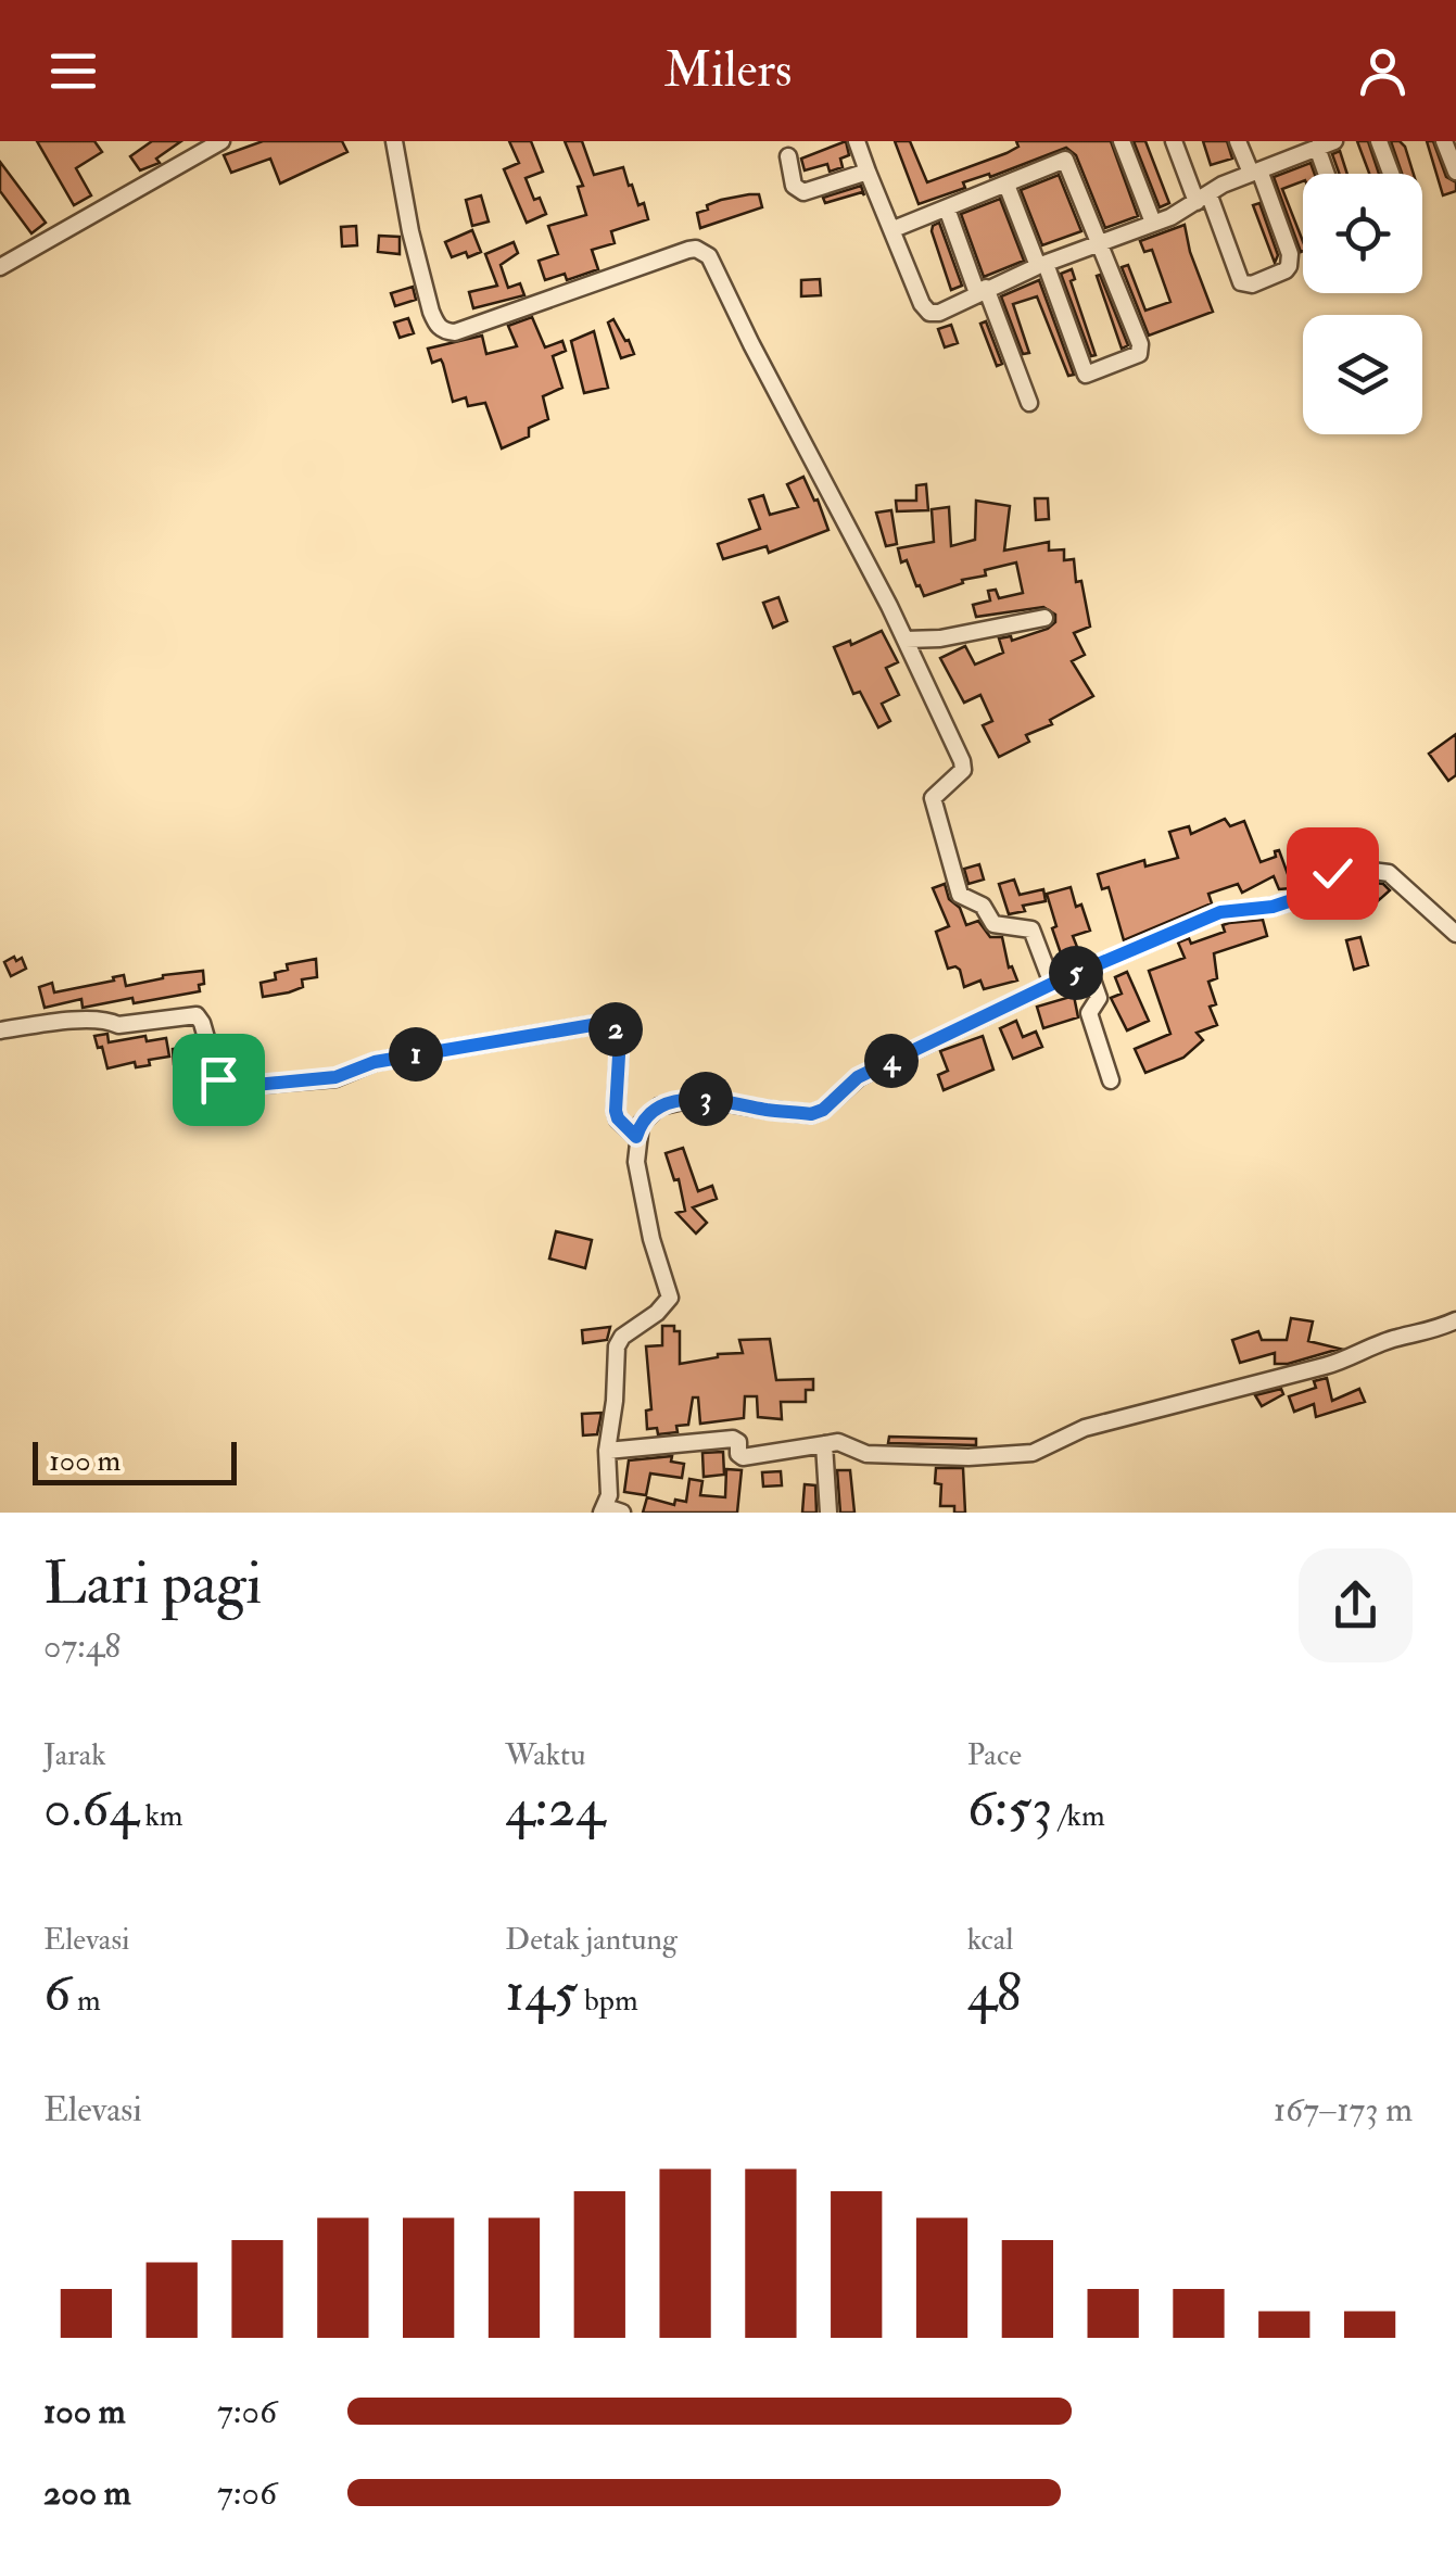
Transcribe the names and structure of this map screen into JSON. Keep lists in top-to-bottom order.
{
  "scale_bar": "100 m",
  "page": {
    "header": "Milers",
    "pins": [
      "5",
      "2",
      "1",
      "4",
      "3"
    ],
    "scale": "100 m",
    "heading": ["Lari pagi", "07:48"],
    "stats": [
      ["Jarak", "0.64 km"],
      ["Waktu", "4:24"],
      ["Pace", "6:53 /km"],
      ["Elevasi", "6 m"],
      ["Detak jantung", "145 bpm"],
      ["kcal", "48"]
    ],
    "chart": ["Elevasi", "167–173 m"],
    "list": [
      {
        "name": "100 m",
        "note": "7:06"
      },
      {
        "name": "200 m",
        "note": "7:06"
      }
    ]
  }
}
